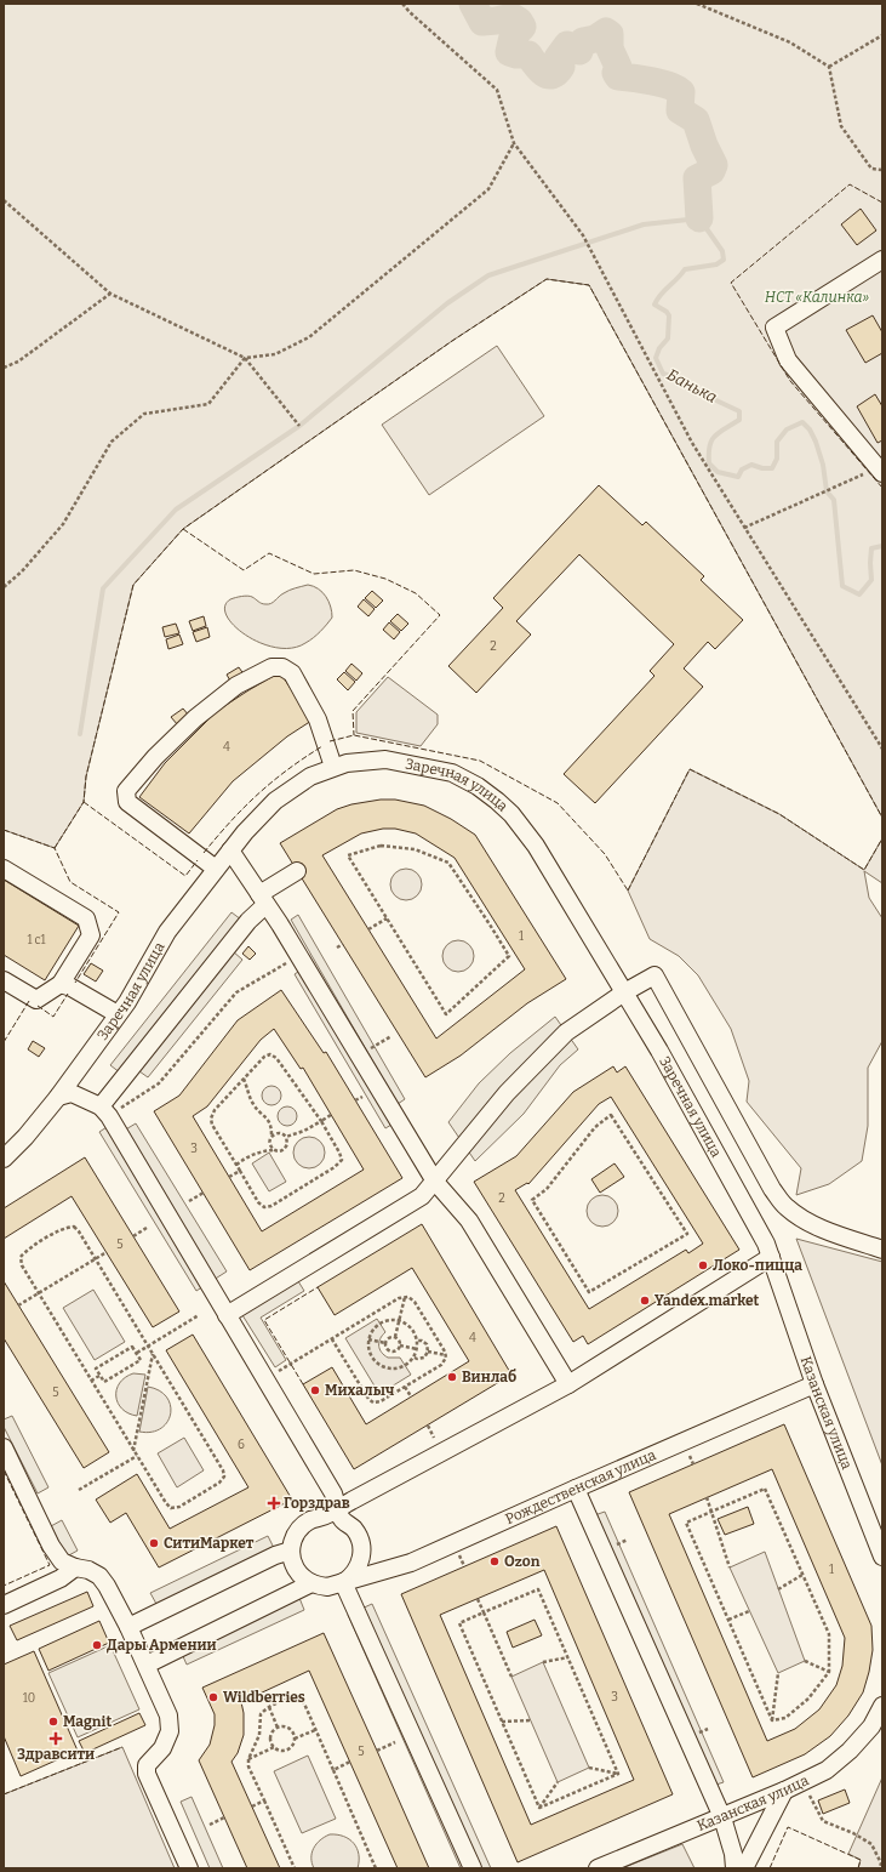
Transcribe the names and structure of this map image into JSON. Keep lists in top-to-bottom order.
{
  "streets": {
    "street": ["Заречная улица", "Казанская улица", "Рождественская улица"]
  },
  "crossings": [
    ["Заречная улица", "Казанская улица"],
    ["Казанская улица", "Рождественская улица"]
  ],
  "water": ["Банька"],
  "parks": ["НСТ «Калинка»"],
  "places": {
    "other": [
      "Локо-пицца",
      "Yandex.market",
      "Винлаб",
      "Михалыч",
      "СитиМаркет",
      "Ozon",
      "Дары Армении",
      "Wildberries",
      "Magnit"
    ],
    "health": ["Горздрав", "Здравсити"]
  },
  "house_numbers": [
    "2",
    "4",
    "1",
    "1 с1",
    "3",
    "2",
    "5",
    "4",
    "5",
    "6",
    "1",
    "3",
    "10",
    "5"
  ]
}
